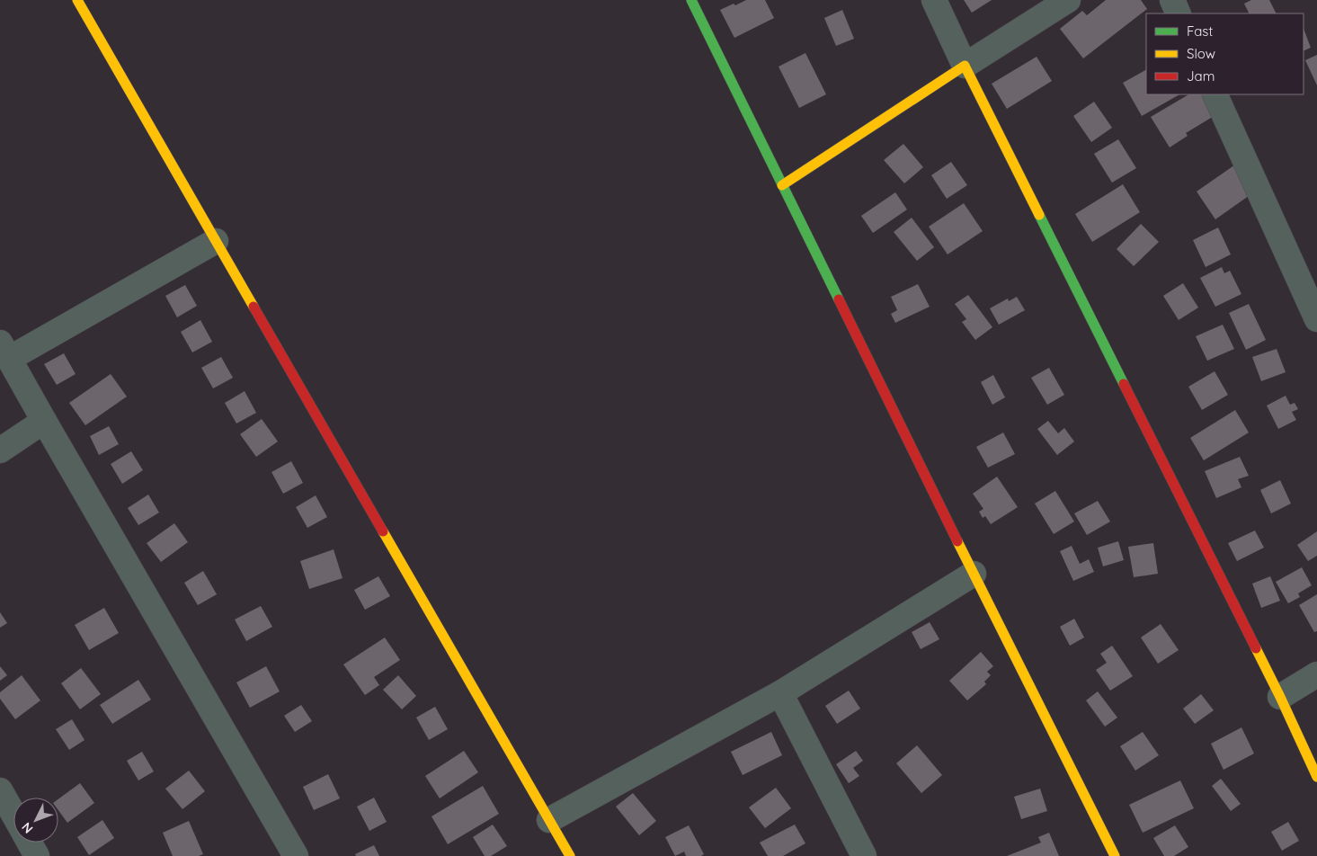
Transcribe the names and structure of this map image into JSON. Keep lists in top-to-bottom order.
{
  "legend": ["Fast", "Slow", "Jam"],
  "north": "bottom left"
}
